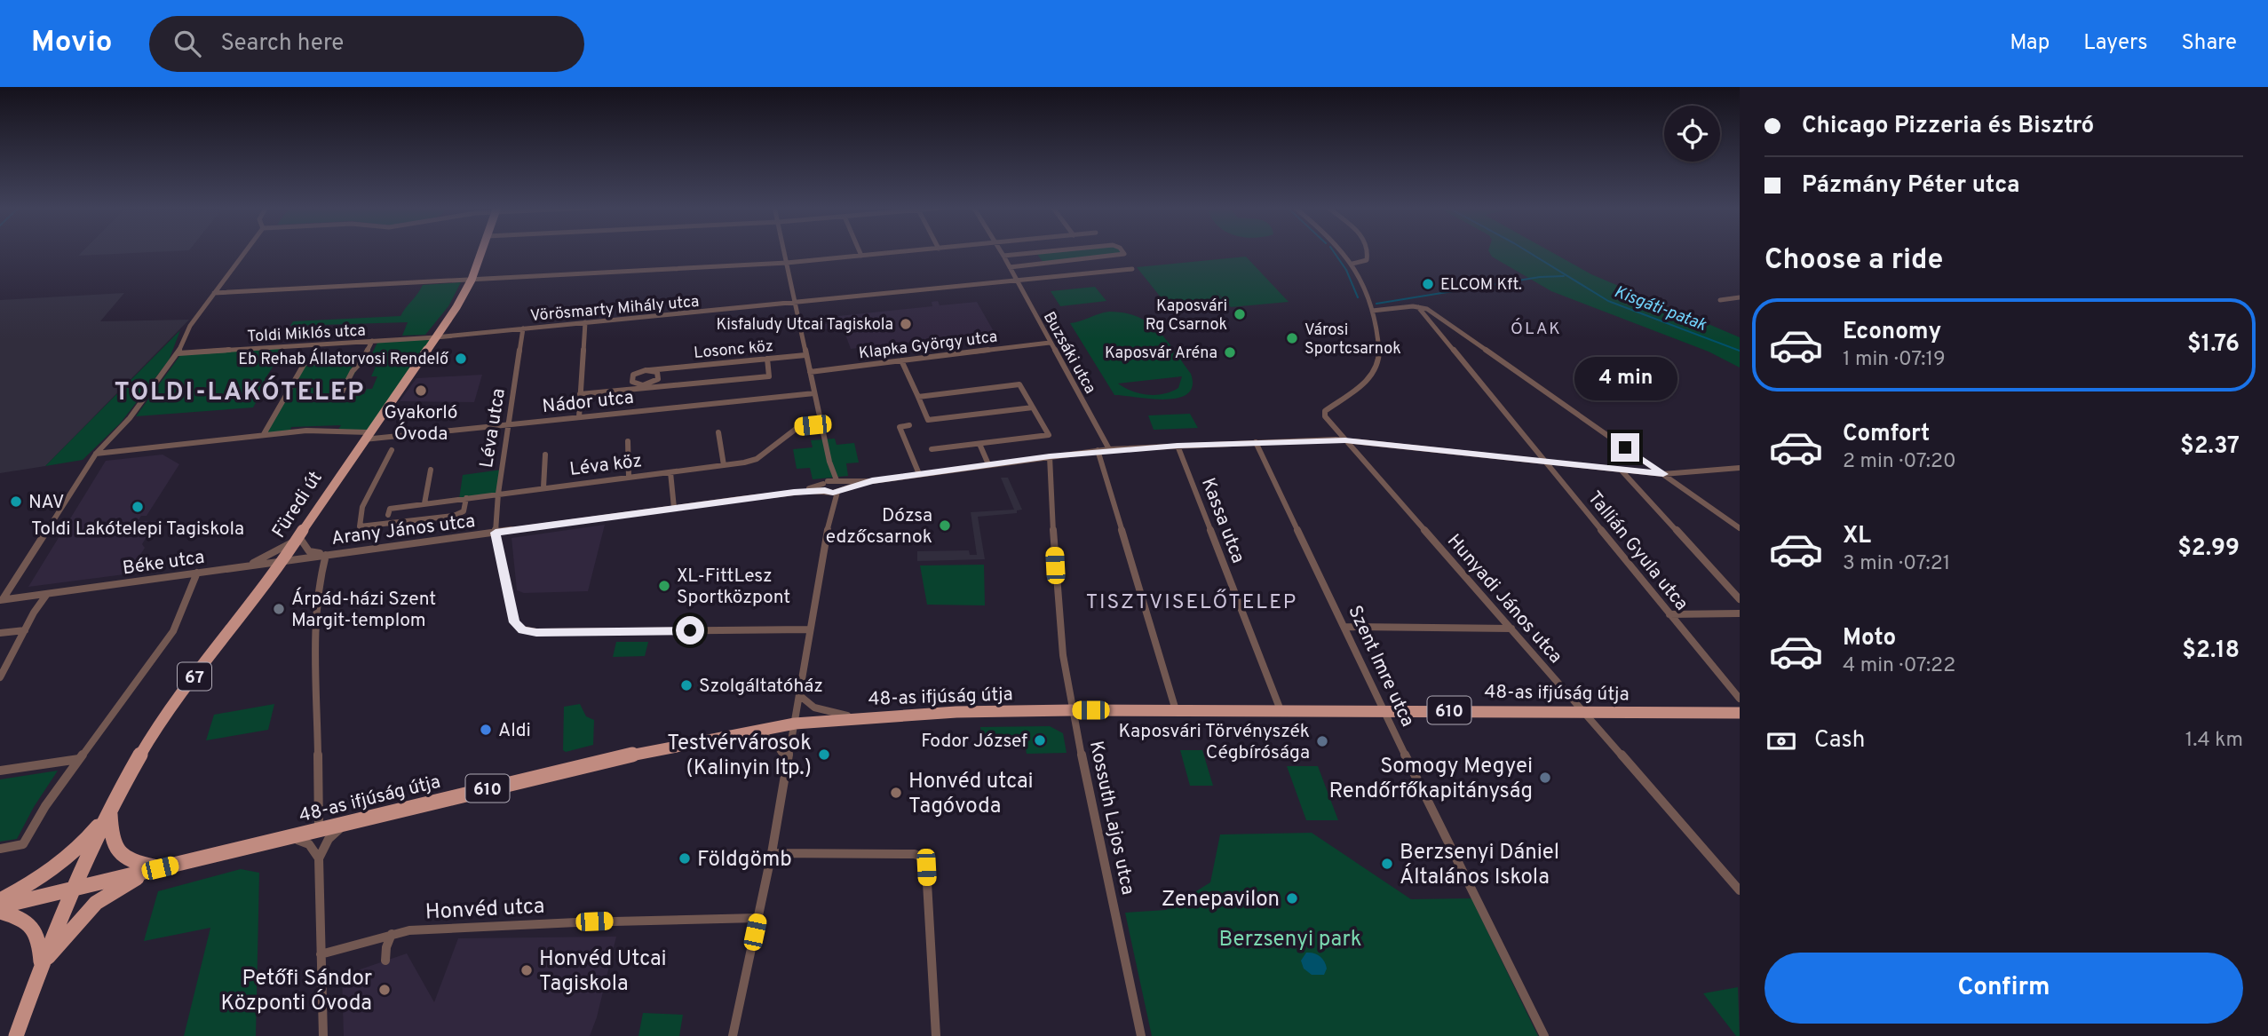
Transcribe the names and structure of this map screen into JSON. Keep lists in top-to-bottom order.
{
  "streets": {
    "main road": [
      "Füredi út",
      "67",
      "48-as ifjúság útja",
      "610"
    ],
    "street": [
      "Vörösmarty Mihály utca",
      "Toldi Miklós utca",
      "Klapka György utca",
      "Losonc köz",
      "Buzsáki utca",
      "Nádor utca",
      "Léva utca",
      "Léva köz",
      "Kassa utca",
      "Arany János utca",
      "Tallián Gyula utca",
      "Béke utca",
      "Hunyadi János utca",
      "Szent Imre utca",
      "Kossuth Lajos utca",
      "Honvéd utca"
    ]
  },
  "crossings": [
    ["Vörösmarty Mihály utca", "Toldi Miklós utca"],
    ["Vörösmarty Mihály utca", "Buzsáki utca"],
    ["Vörösmarty Mihály utca", "Léva utca"],
    ["Vörösmarty Mihály utca", "Füredi út"],
    ["Toldi Miklós utca", "Füredi út"],
    ["Klapka György utca", "Buzsáki utca"],
    ["Nádor utca", "Léva utca"],
    ["Nádor utca", "Füredi út"],
    ["Léva utca", "Léva köz"],
    ["Léva utca", "Arany János utca"],
    ["Füredi út", "Arany János utca"],
    ["Füredi út", "Béke utca"],
    ["Füredi út", "67"],
    ["Kassa utca", "48-as ifjúság útja"],
    ["Arany János utca", "Béke utca"],
    ["Hunyadi János utca", "48-as ifjúság útja"],
    ["Szent Imre utca", "48-as ifjúság útja"],
    ["67", "48-as ifjúság útja"],
    ["67", "610"],
    ["48-as ifjúság útja", "610"],
    ["48-as ifjúság útja", "Kossuth Lajos utca"]
  ],
  "districts": ["ÓLAK", "TOLDI-LAKÓTELEP", "TISZTVISELŐTELEP"],
  "water": ["Kisgáti-patak"],
  "parks": ["Berzsenyi park"],
  "places": [
    "ELCOM Kft.",
    "Kaposvári Rg Csarnok",
    "Kisfaludy Utcai Tagiskola",
    "Városi Sportcsarnok",
    "Kaposvár Aréna",
    "Eb Rehab Állatorvosi Rendelő",
    "Gyakorló Óvoda",
    "NAV",
    "Toldi Lakótelepi Tagiskola",
    "Dózsa edzőcsarnok",
    "XL-FittLesz Sportközpont",
    "Árpád-házi Szent Margit-templom",
    "Szolgáltatóház",
    "Aldi",
    "Fodor József",
    "Kaposvári Törvényszék Cégbírósága",
    "Testvérvárosok (Kalinyin ltp.)",
    "Somogy Megyei Rendőrfőkapitányság",
    "Honvéd utcai Tagóvoda",
    "Földgömb",
    "Berzsenyi Dániel Általános Iskola",
    "Zenepavilon",
    "Honvéd Utcai Tagiskola",
    "Petőfi Sándor Központi Óvoda"
  ],
  "page": {
    "header": "Movio",
    "search": "Search here",
    "nav": ["Map", "Layers", "Share"],
    "banner": ["Chicago Pizzeria és Bisztró", "Pázmány Péter utca"],
    "heading": "Choose a ride",
    "list": [
      {
        "name": "Economy",
        "note": "1 min · 07:19",
        "value": "$1.76"
      },
      {
        "name": "Comfort",
        "note": "2 min · 07:20",
        "value": "$2.37"
      },
      {
        "name": "XL",
        "note": "3 min · 07:21",
        "value": "$2.99"
      },
      {
        "name": "Moto",
        "note": "4 min · 07:22",
        "value": "$2.18"
      }
    ],
    "bubble": "4 min",
    "pay": ["Cash", "1.4 km"],
    "buttons": "Confirm"
  }
}
